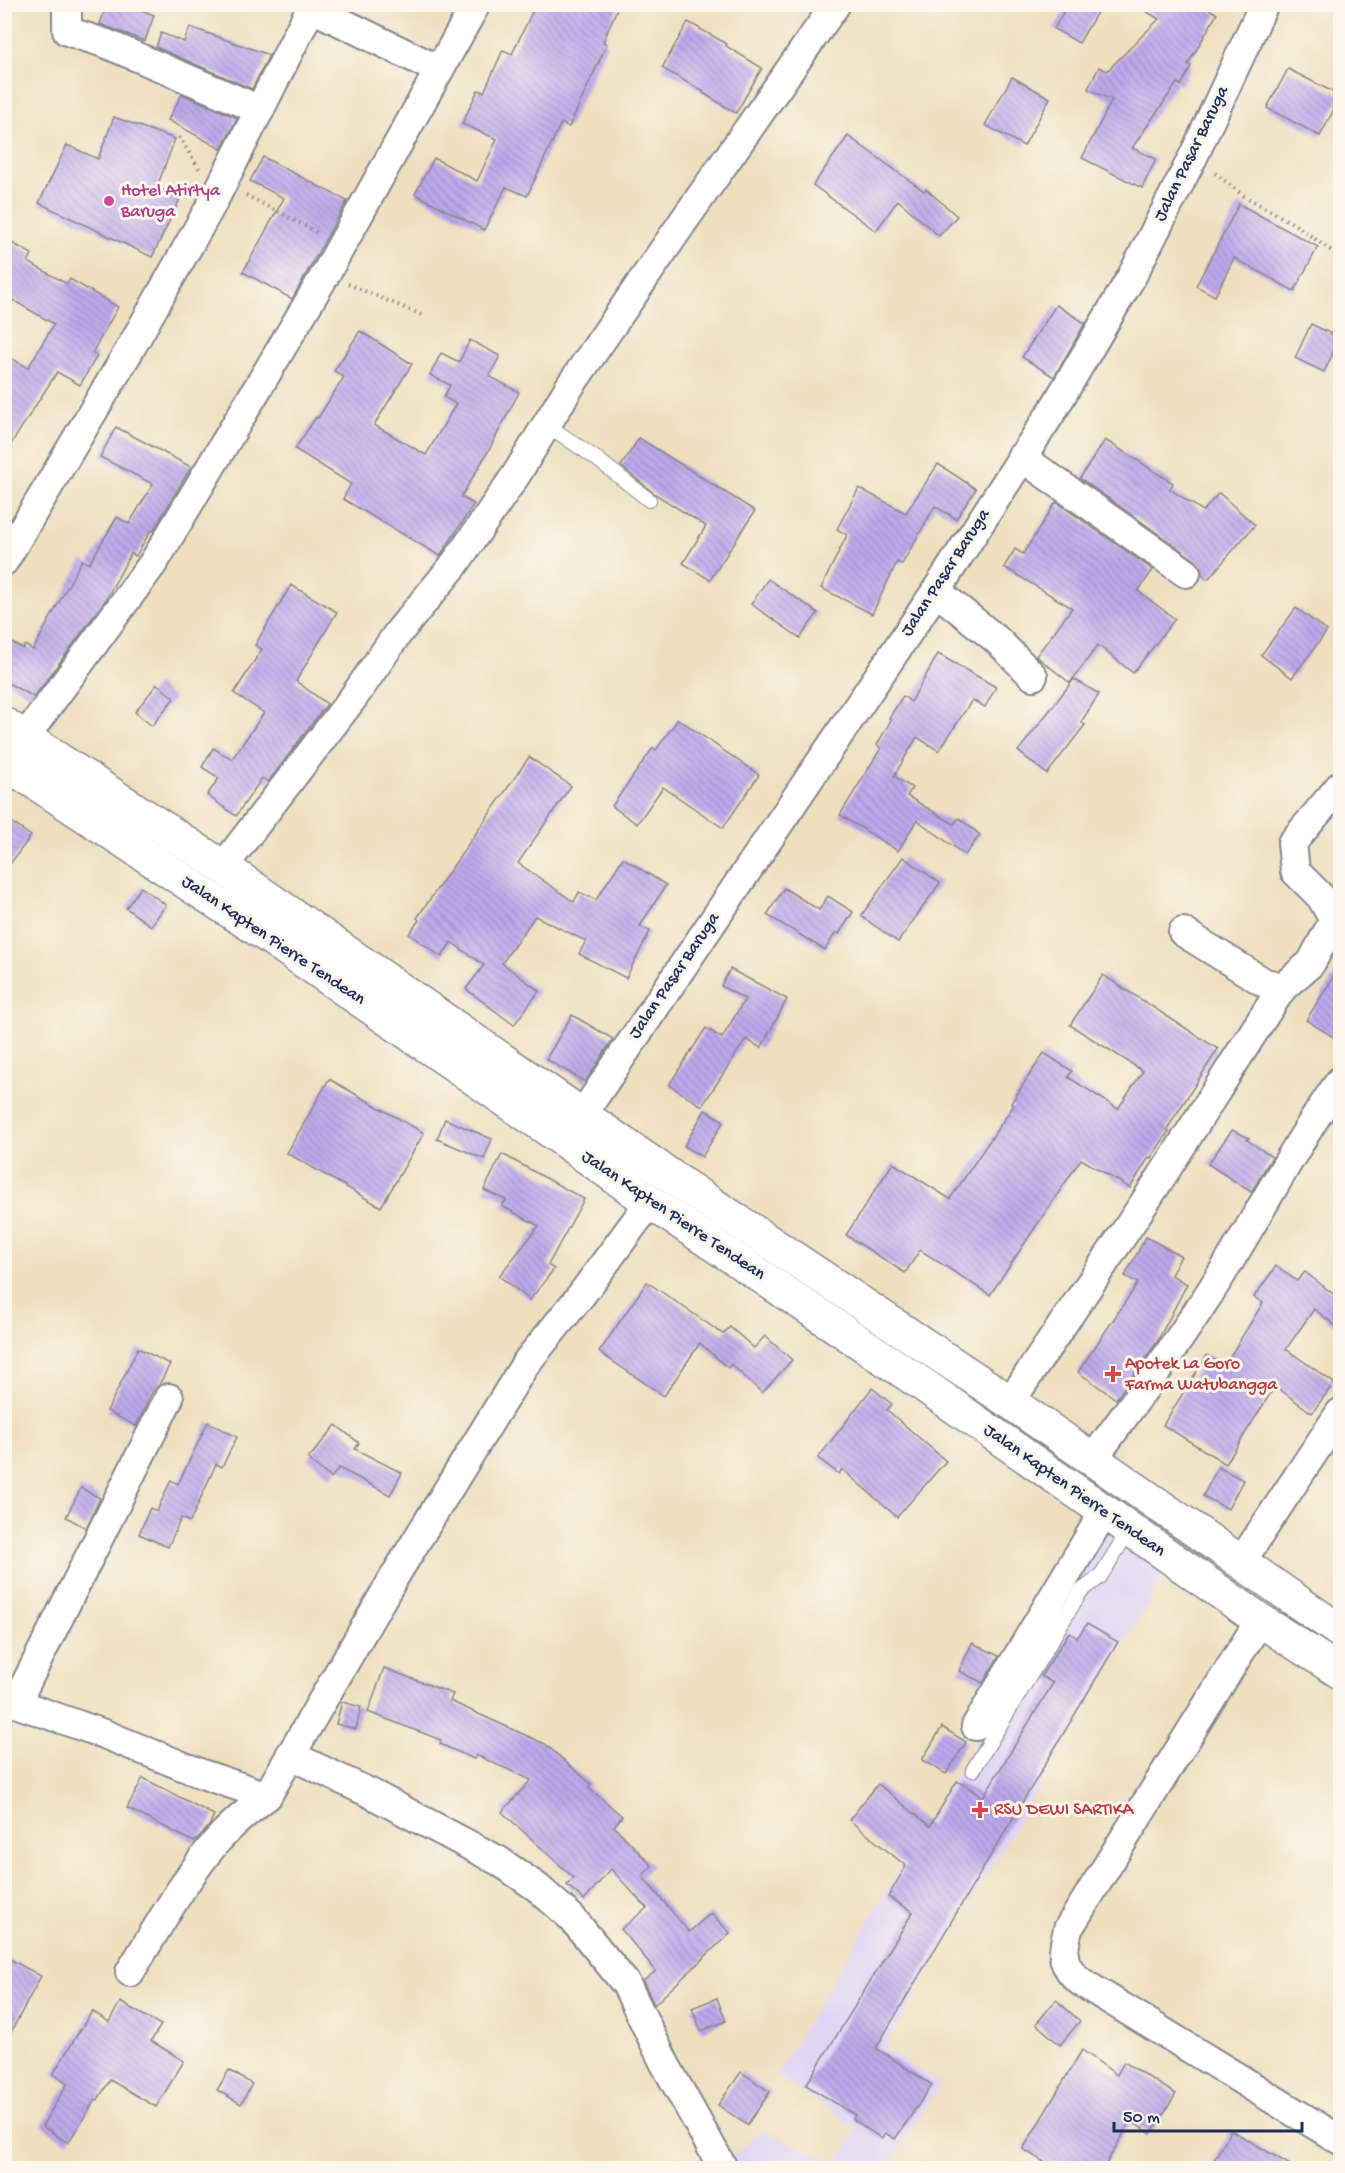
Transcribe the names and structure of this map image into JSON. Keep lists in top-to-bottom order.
{
  "streets": {
    "highway": ["Jalan Kapten Pierre Tendean"],
    "street": ["Jalan Pasar Baruga"]
  },
  "crossings": [
    ["Jalan Pasar Baruga", "Jalan Kapten Pierre Tendean"]
  ],
  "places": {
    "other": ["Hotel Atirtya Baruga"],
    "health": ["Apotek La Goro Farma Watubangga", "RSU DEWI SARTIKA"]
  },
  "scale_bar": "50 m"
}
